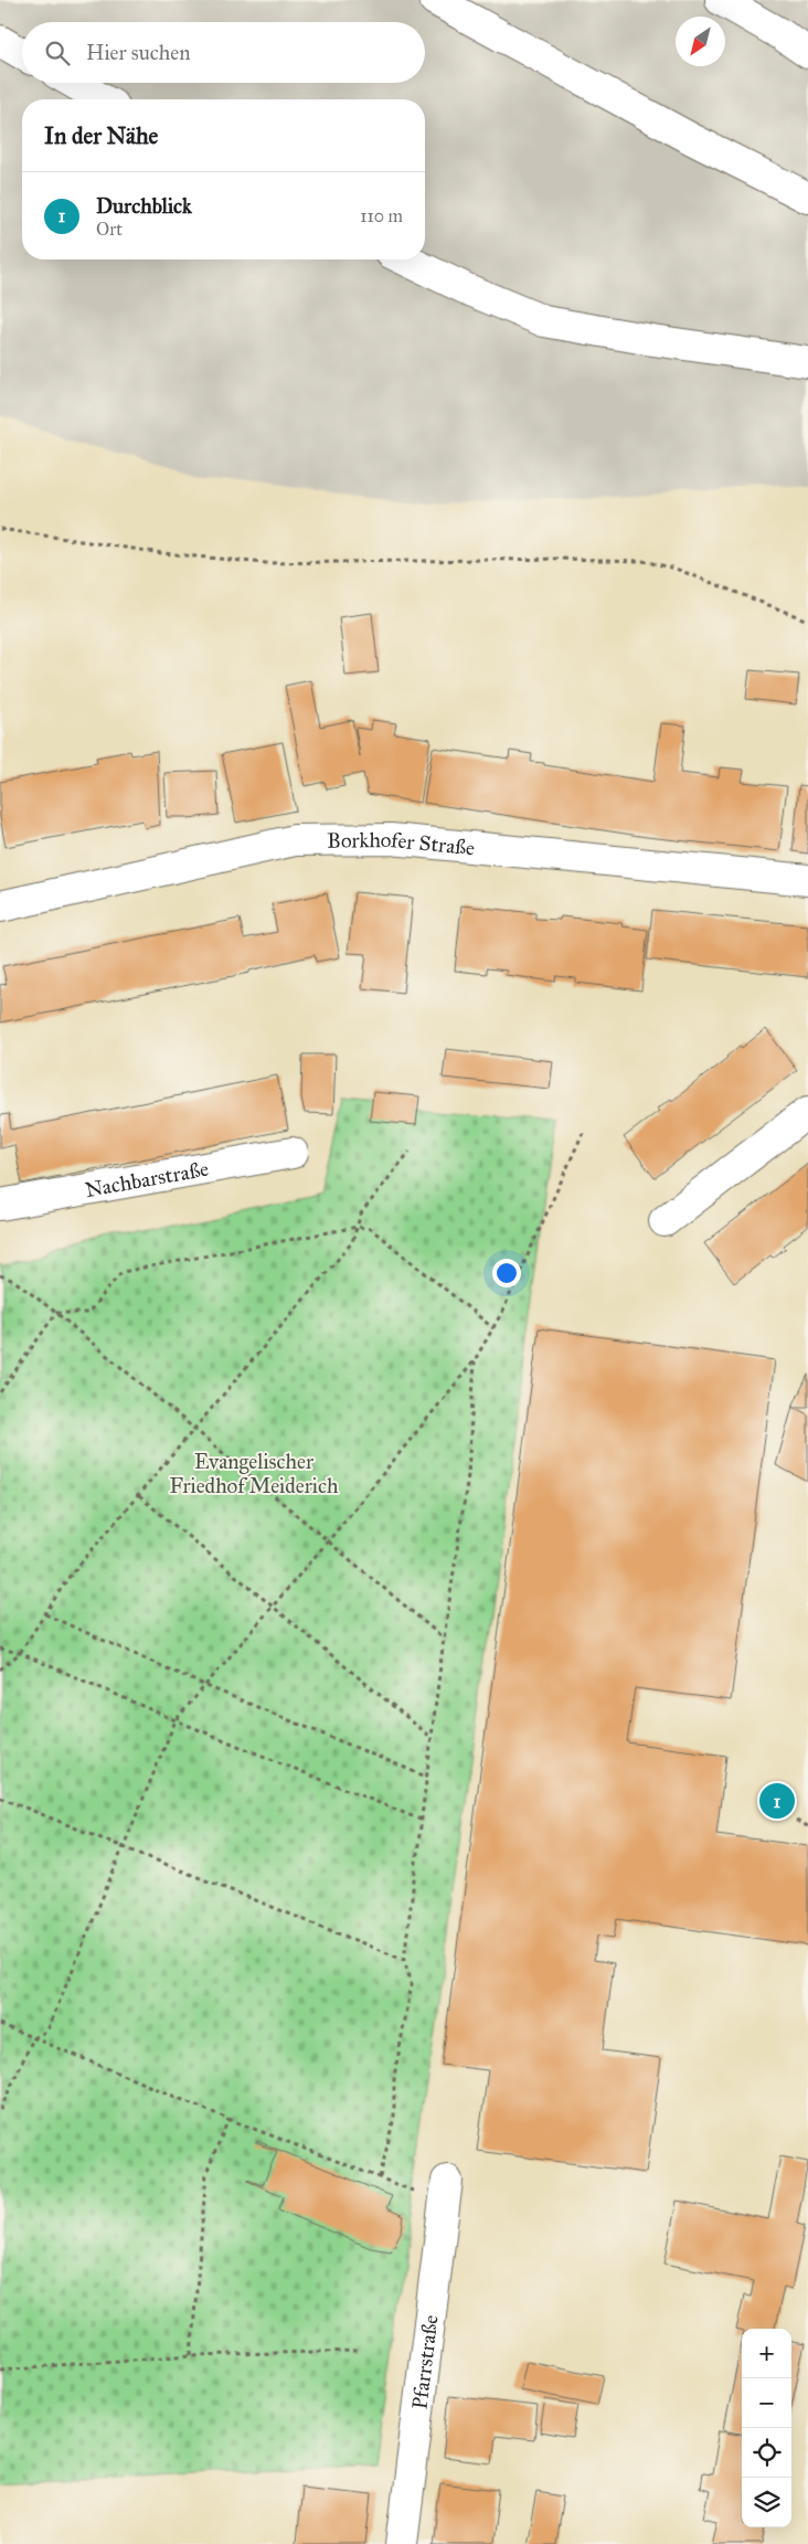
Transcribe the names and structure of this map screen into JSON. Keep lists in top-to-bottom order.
{
  "streets": {
    "street": ["Borkhofer Straße", "Nachbarstraße", "Pfarrstraße"]
  },
  "parks": ["Evangelischer Friedhof Meiderich"],
  "north": "bottom left",
  "page": {
    "search": "Hier suchen",
    "heading": "In der Nähe",
    "list": [
      {
        "mark": "1",
        "name": "Durchblick",
        "note": "Ort",
        "value": "110 m"
      }
    ],
    "pins": "1",
    "map_buttons": ["+", "−"]
  }
}
